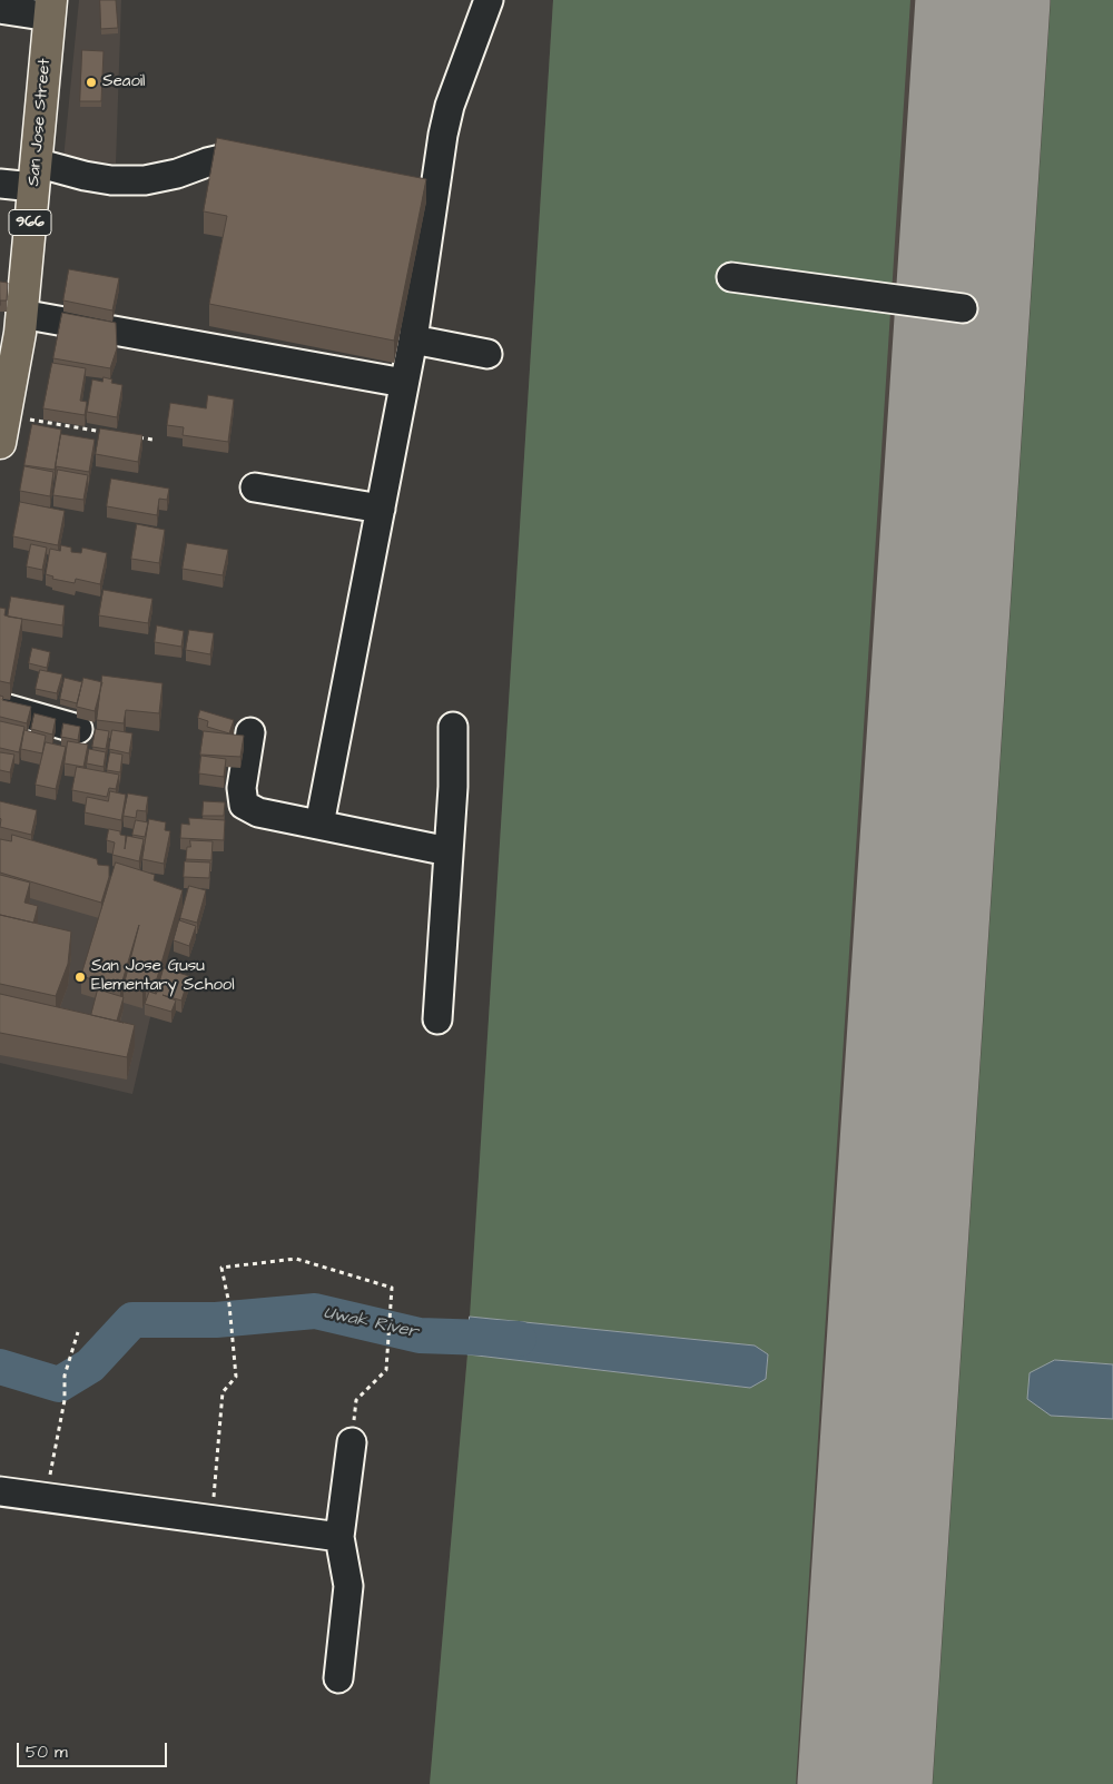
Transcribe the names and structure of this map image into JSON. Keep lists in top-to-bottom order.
{
  "streets": {
    "main road": ["San Jose Street", "966"]
  },
  "water": ["Uwak River"],
  "places": ["Seaoil", "San Jose Gusu Elementary School"],
  "scale_bar": "50 m"
}
